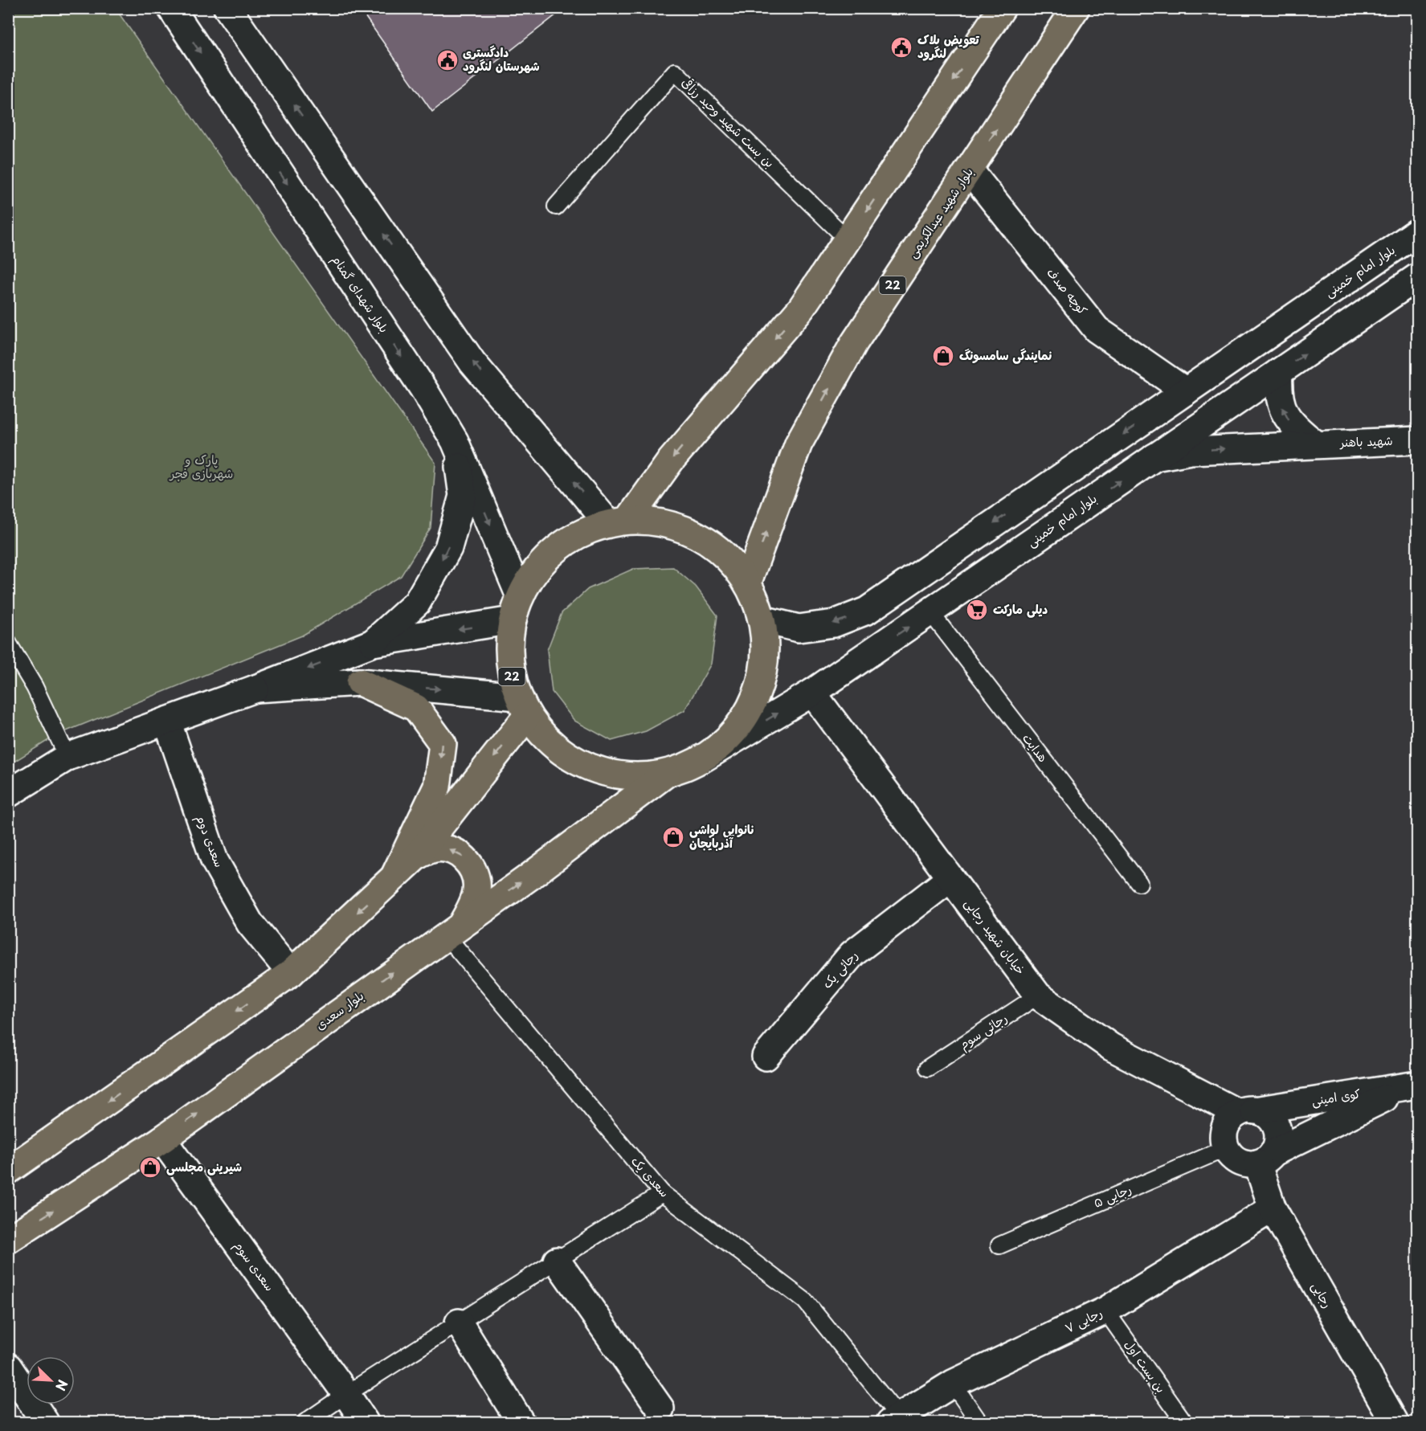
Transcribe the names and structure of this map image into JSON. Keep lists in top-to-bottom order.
{
  "streets": {
    "main road": ["بلوار شهید عبدالکریمی", "22", "بلوار سعدی"],
    "street": [
      "بلوار امام خمینی",
      "کوچه صدف",
      "بلوار شهدای گمنام",
      "شهید باهنر",
      "سعدی دوم",
      "خیابان شهید رجایی",
      "رجائی یک",
      "کوی امینی",
      "سعدی سوم",
      "رجایی",
      "رجایی ۷"
    ],
    "lane": [
      "بن بست شهید وحید رزاقی",
      "هدایت",
      "رجائی سوم",
      "سعدی یک",
      "رجایی ۵",
      "بن بست اول"
    ]
  },
  "crossings": [
    ["بلوار شهید عبدالکریمی", "22"],
    ["بلوار شهید عبدالکریمی", "کوچه صدف"],
    ["بلوار امام خمینی", "22"],
    ["بلوار امام خمینی", "کوچه صدف"],
    ["بلوار امام خمینی", "شهید باهنر"],
    ["بلوار امام خمینی", "هدایت"],
    ["بلوار امام خمینی", "خیابان شهید رجایی"],
    ["22", "بلوار شهدای گمنام"],
    ["22", "بلوار سعدی"],
    ["خیابان شهید رجایی", "رجائی یک"],
    ["خیابان شهید رجایی", "رجائی سوم"],
    ["خیابان شهید رجایی", "کوی امینی"],
    ["خیابان شهید رجایی", "رجایی ۵"],
    ["خیابان شهید رجایی", "رجایی"],
    ["بلوار سعدی", "سعدی یک"],
    ["بلوار سعدی", "سعدی سوم"],
    ["کوی امینی", "رجایی ۵"],
    ["کوی امینی", "رجایی"],
    ["سعدی یک", "رجایی ۷"],
    ["رجایی ۵", "رجایی"],
    ["رجایی", "رجایی ۷"],
    ["رجایی ۷", "بن بست اول"]
  ],
  "one_way": ["شهید باهنر"],
  "parks": ["پارک و شهربازی فجر"],
  "places": {
    "public building": ["تعویض پلاک لنگرود", "دادگستری شهرستان لنگرود"],
    "shop": ["نمایندگی سامسونگ", "نانوایی لواشی آذربایجان", "شیرینی مجلسی"],
    "supermarket": ["دیلی مارکت"]
  },
  "north": "bottom right"
}
